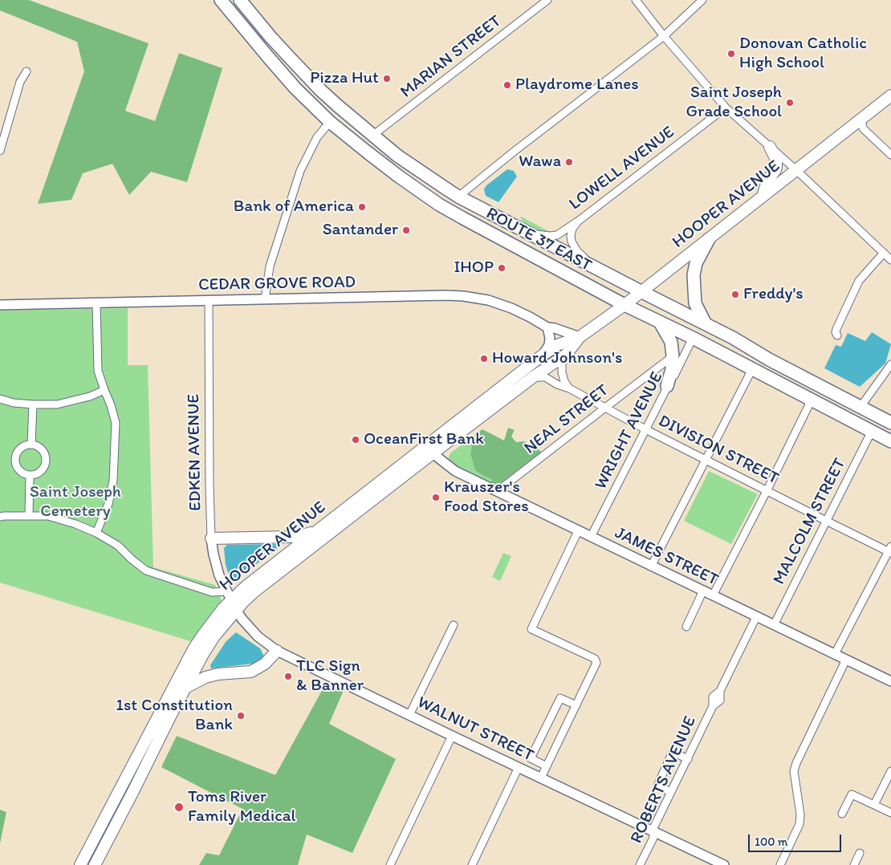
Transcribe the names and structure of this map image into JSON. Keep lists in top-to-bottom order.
{
  "streets": {
    "highway": ["ROUTE 37 EAST"],
    "main road": ["HOOPER AVENUE"],
    "street": [
      "MARIAN STREET",
      "LOWELL AVENUE",
      "CEDAR GROVE ROAD",
      "NEAL STREET",
      "WRIGHT AVENUE",
      "DIVISION STREET",
      "EDKEN AVENUE",
      "MALCOLM STREET",
      "JAMES STREET",
      "WALNUT STREET",
      "ROBERTS AVENUE"
    ]
  },
  "crossings": [
    ["MARIAN STREET", "ROUTE 37 EAST"],
    ["LOWELL AVENUE", "ROUTE 37 EAST"],
    ["HOOPER AVENUE", "ROUTE 37 EAST"],
    ["HOOPER AVENUE", "CEDAR GROVE ROAD"],
    ["HOOPER AVENUE", "NEAL STREET"],
    ["HOOPER AVENUE", "DIVISION STREET"],
    ["HOOPER AVENUE", "EDKEN AVENUE"],
    ["HOOPER AVENUE", "JAMES STREET"],
    ["HOOPER AVENUE", "WALNUT STREET"],
    ["ROUTE 37 EAST", "CEDAR GROVE ROAD"],
    ["ROUTE 37 EAST", "NEAL STREET"],
    ["ROUTE 37 EAST", "WRIGHT AVENUE"],
    ["ROUTE 37 EAST", "DIVISION STREET"],
    ["ROUTE 37 EAST", "MALCOLM STREET"],
    ["CEDAR GROVE ROAD", "NEAL STREET"],
    ["CEDAR GROVE ROAD", "DIVISION STREET"],
    ["CEDAR GROVE ROAD", "EDKEN AVENUE"],
    ["NEAL STREET", "DIVISION STREET"],
    ["NEAL STREET", "JAMES STREET"],
    ["WRIGHT AVENUE", "DIVISION STREET"],
    ["WRIGHT AVENUE", "JAMES STREET"],
    ["DIVISION STREET", "MALCOLM STREET"],
    ["EDKEN AVENUE", "WALNUT STREET"],
    ["MALCOLM STREET", "JAMES STREET"],
    ["JAMES STREET", "ROBERTS AVENUE"],
    ["WALNUT STREET", "ROBERTS AVENUE"]
  ],
  "parks": ["Saint Joseph Cemetery"],
  "places": [
    "Donovan Catholic High School",
    "Pizza Hut",
    "Playdrome Lanes",
    "Saint Joseph Grade School",
    "Wawa",
    "Bank of America",
    "Santander",
    "IHOP",
    "Freddy's",
    "Howard Johnson's",
    "OceanFirst Bank",
    "Krauszer's Food Stores",
    "TLC Sign & Banner",
    "1st Constitution Bank",
    "Toms River Family Medical"
  ],
  "scale_bar": "100 m"
}
